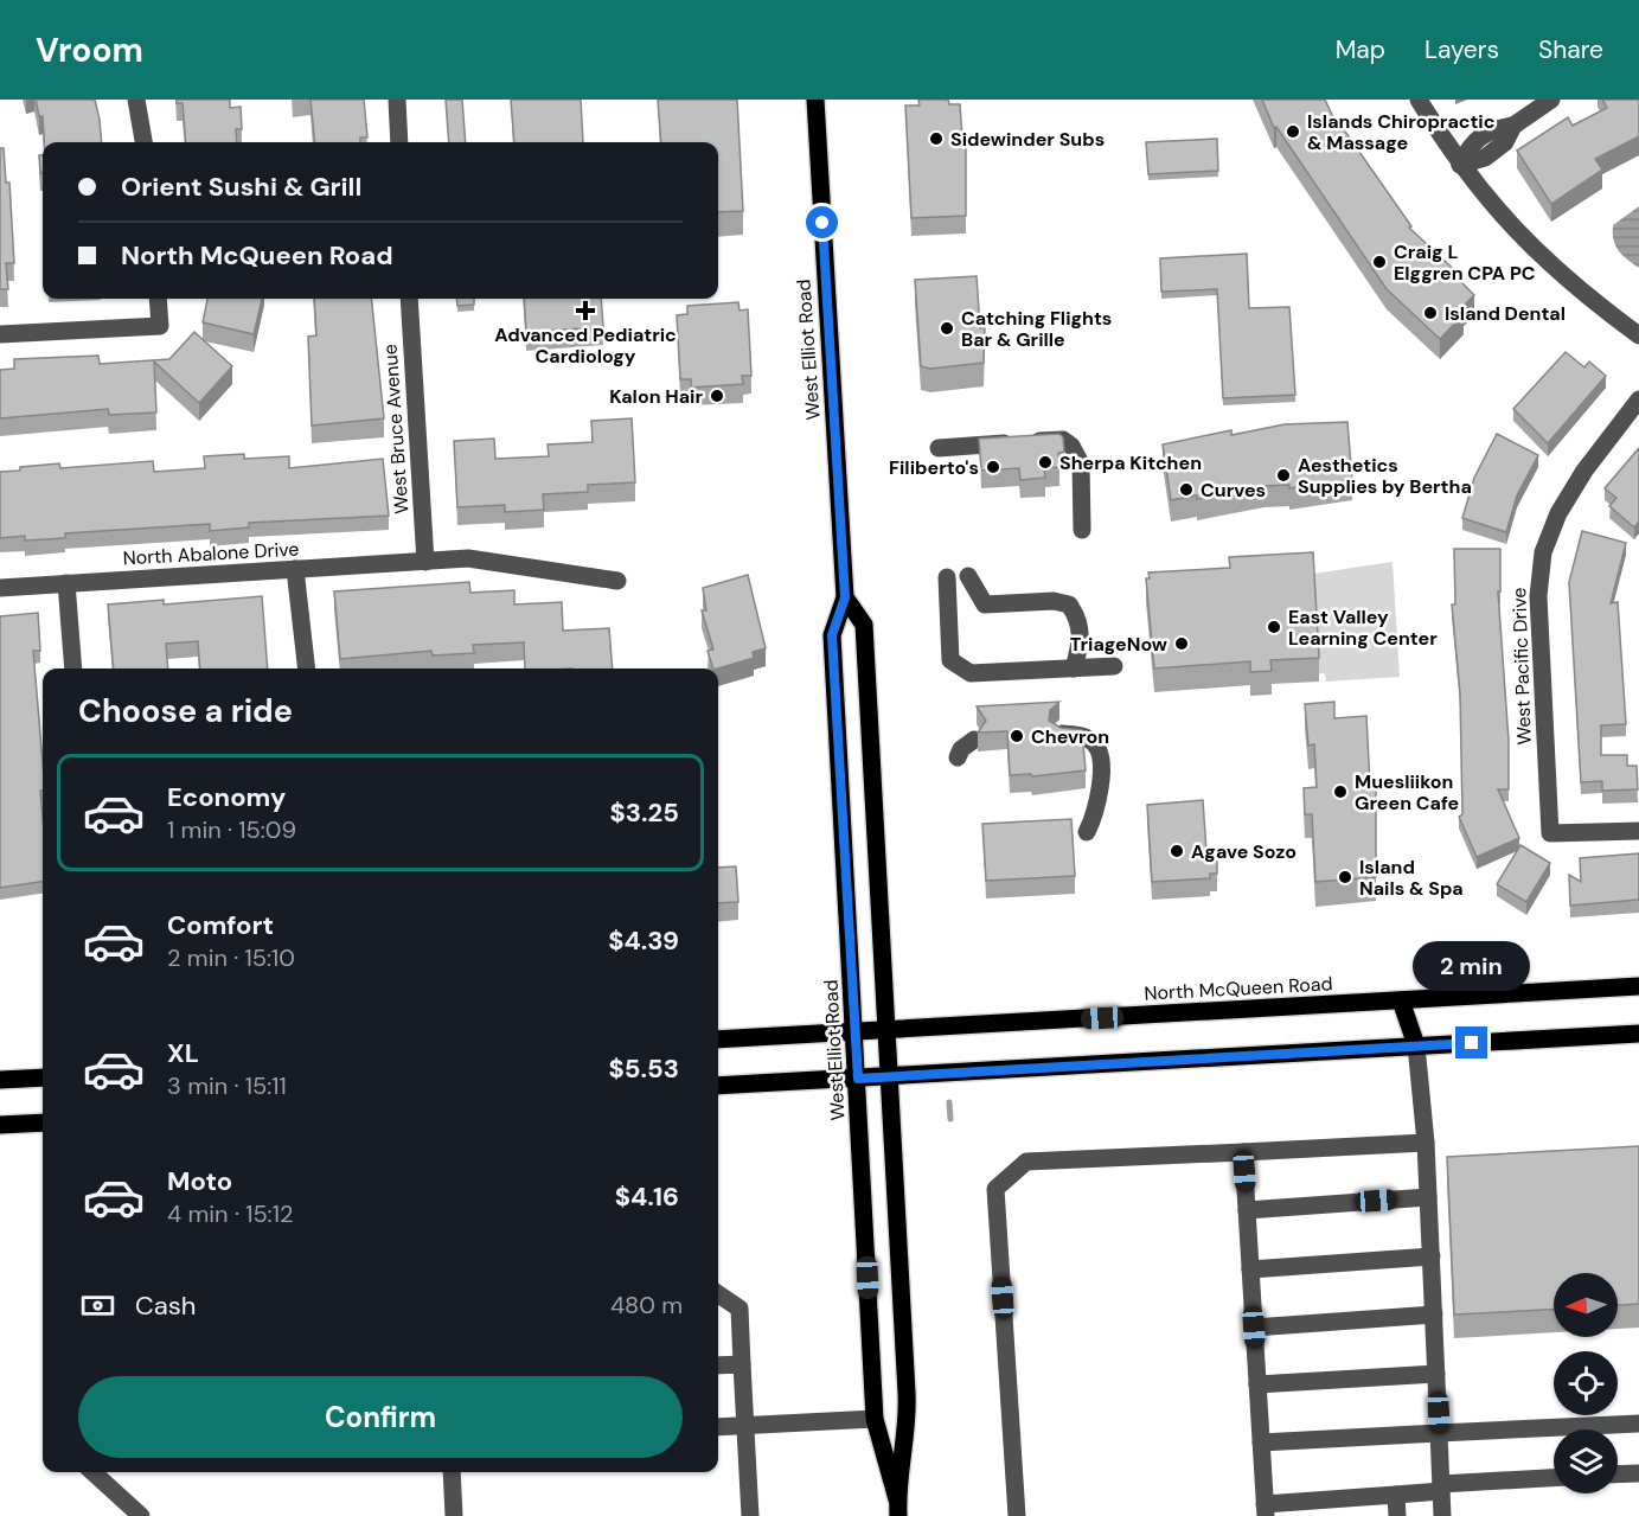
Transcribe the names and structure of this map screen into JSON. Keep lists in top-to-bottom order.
{
  "streets": {
    "main road": ["West Elliot Road", "North McQueen Road"],
    "street": ["West Bruce Avenue", "North Abalone Drive", "West Pacific Drive"]
  },
  "crossings": [
    ["West Elliot Road", "North McQueen Road"],
    ["West Bruce Avenue", "North Abalone Drive"]
  ],
  "places": {
    "other": [
      "Islands Chiropractic & Massage",
      "Sidewinder Subs",
      "Craig L Elggren CPA PC",
      "Island Dental",
      "Catching Flights Bar & Grille",
      "Kalon Hair",
      "Sherpa Kitchen",
      "Filiberto's",
      "Aesthetics Supplies by Bertha",
      "Curves",
      "East Valley Learning Center",
      "TriageNow",
      "Chevron",
      "Muesliikon Green Cafe",
      "Agave Sozo",
      "Island Nails & Spa"
    ],
    "health": ["Advanced Pediatric Cardiology"]
  },
  "north": "left",
  "page": {
    "header": "Vroom",
    "nav": ["Map", "Layers", "Share"],
    "banner": ["Orient Sushi & Grill", "North McQueen Road"],
    "heading": "Choose a ride",
    "list": [
      {
        "name": "Economy",
        "note": "1 min · 15:09",
        "value": "$3.25"
      },
      {
        "name": "Comfort",
        "note": "2 min · 15:10",
        "value": "$4.39"
      },
      {
        "name": "XL",
        "note": "3 min · 15:11",
        "value": "$5.53"
      },
      {
        "name": "Moto",
        "note": "4 min · 15:12",
        "value": "$4.16"
      }
    ],
    "bubble": "2 min",
    "pay": ["Cash", "480 m"],
    "buttons": "Confirm"
  }
}
